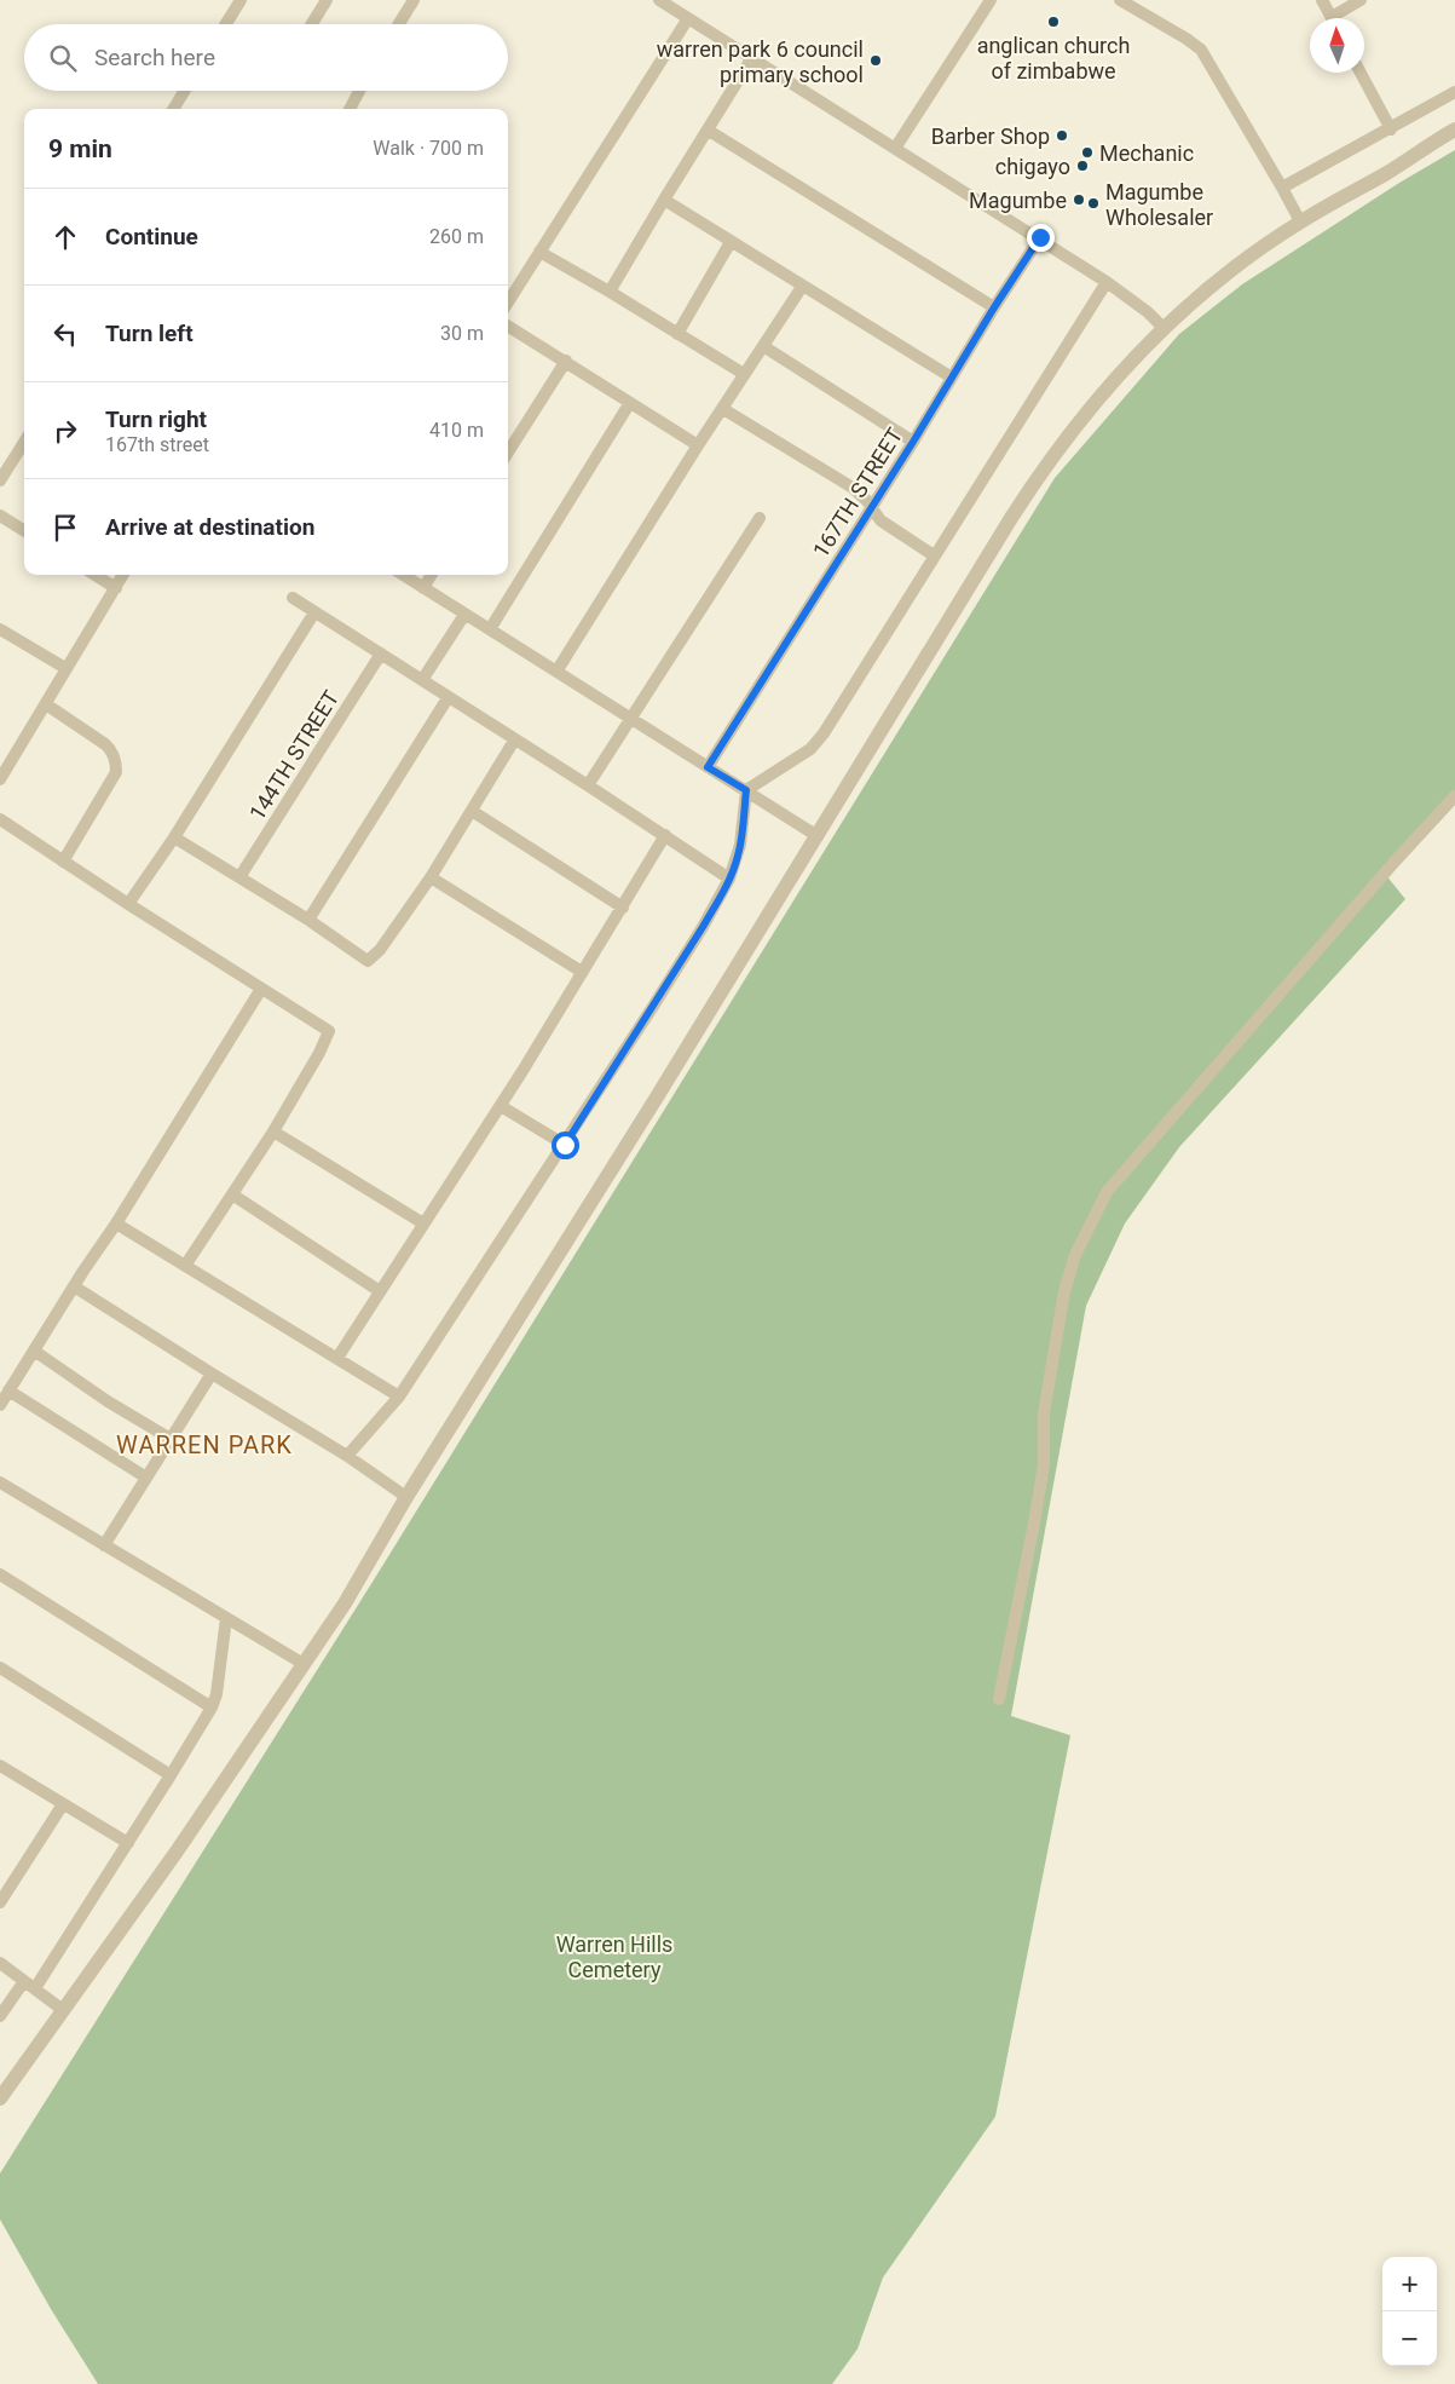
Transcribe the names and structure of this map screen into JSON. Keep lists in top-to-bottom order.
{
  "streets": {
    "street": ["167TH STREET", "144TH STREET"]
  },
  "districts": ["WARREN PARK"],
  "parks": ["Warren Hills Cemetery"],
  "places": [
    "anglican church of zimbabwe",
    "warren park 6 council primary school",
    "Barber Shop",
    "Mechanic",
    "chigayo",
    "Magumbe",
    "Magumbe Wholesaler"
  ],
  "north": "top",
  "page": {
    "search": "Search here",
    "heading": ["9 min", "Walk · 700 m"],
    "list": [
      ["Continue", "260 m"],
      ["Turn left", "30 m"],
      ["Turn right", "167th street", "410 m"],
      "Arrive at destination"
    ],
    "map_buttons": ["+", "−"]
  }
}
